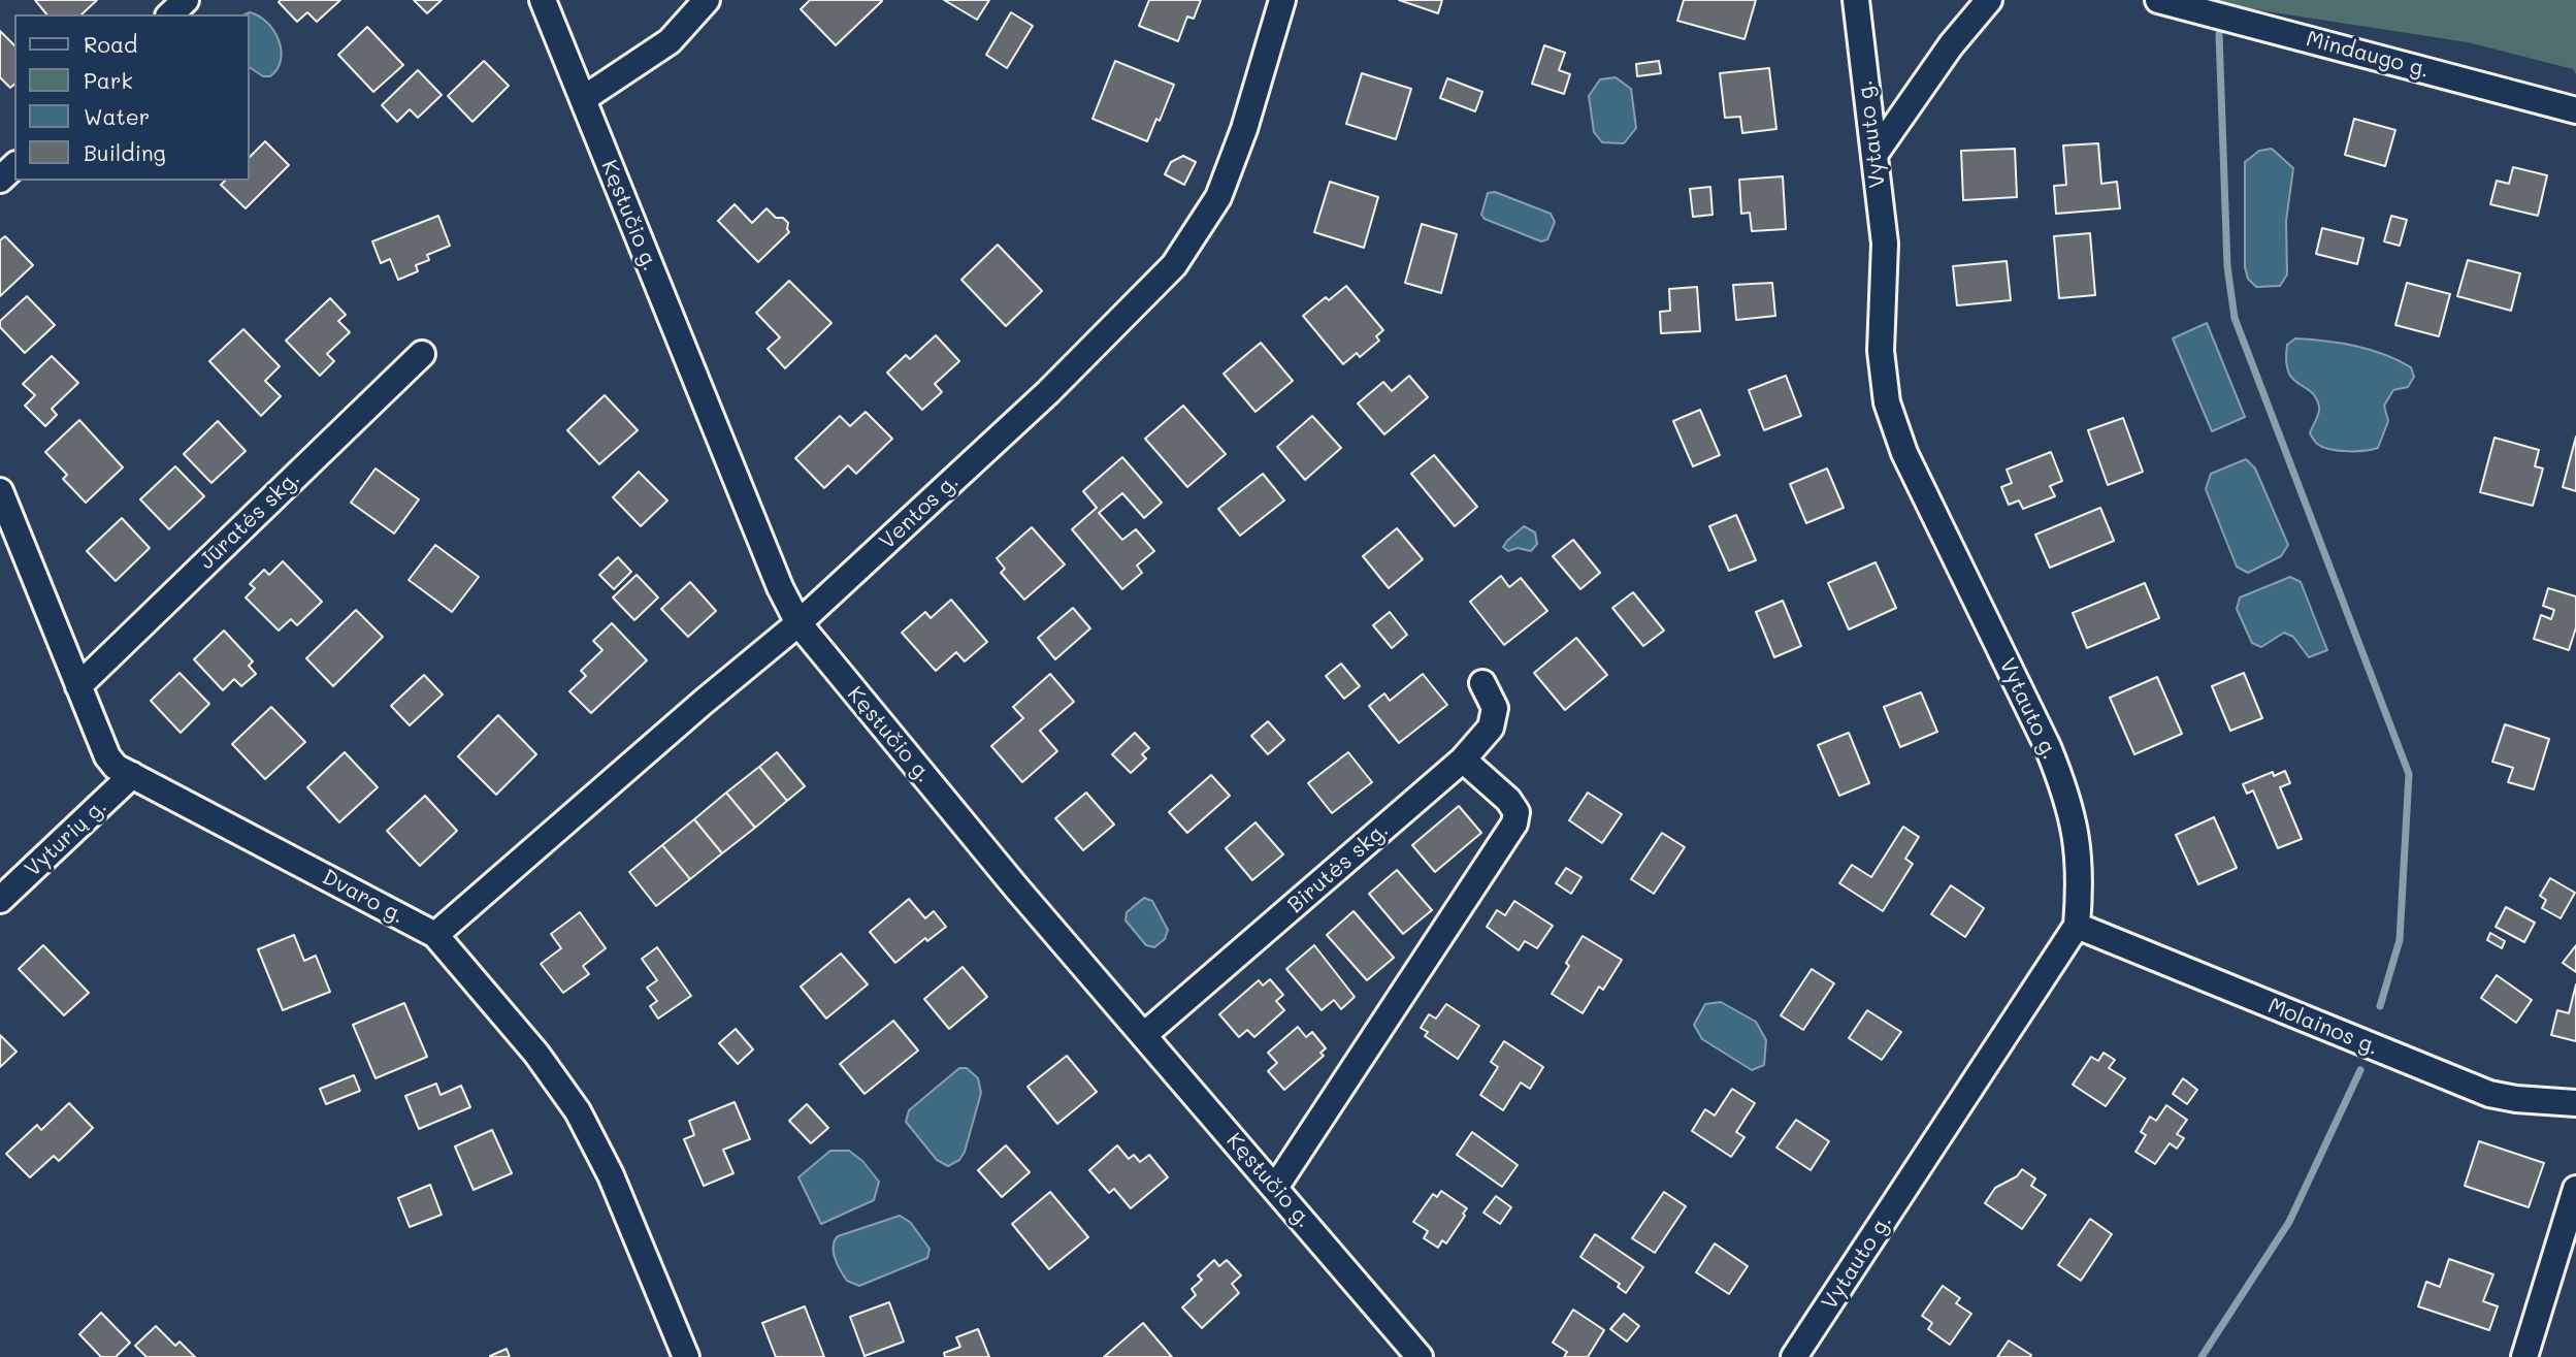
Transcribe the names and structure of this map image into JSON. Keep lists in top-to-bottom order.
{
  "streets": {
    "street": [
      "Mindaugo g.",
      "Vytauto g.",
      "Kęstučio g.",
      "Ventos g.",
      "Jūratės skg.",
      "Vyturių g.",
      "Birutės skg.",
      "Dvaro g.",
      "Molainos g."
    ]
  },
  "crossings": [
    ["Vytauto g.", "Molainos g."],
    ["Kęstučio g.", "Ventos g."],
    ["Kęstučio g.", "Birutės skg."],
    ["Ventos g.", "Dvaro g."],
    ["Jūratės skg.", "Dvaro g."],
    ["Vyturių g.", "Dvaro g."]
  ],
  "legend": [
    "Road",
    "Park",
    "Water",
    "Building"
  ]
}
